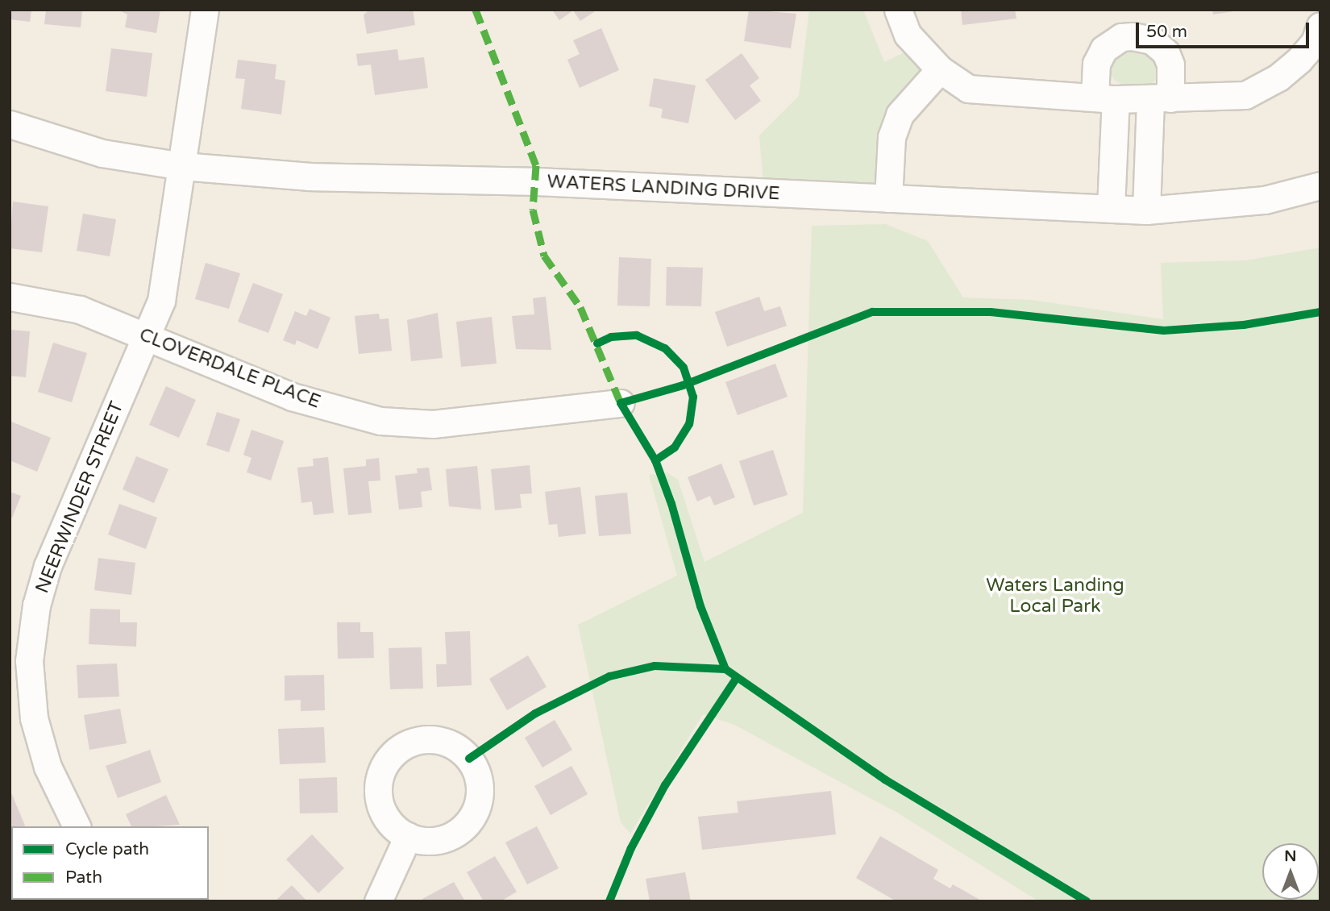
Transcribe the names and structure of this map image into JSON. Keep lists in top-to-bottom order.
{
  "streets": {
    "street": ["WATERS LANDING DRIVE", "CLOVERDALE PLACE", "NEERWINDER STREET"]
  },
  "crossings": [
    ["WATERS LANDING DRIVE", "NEERWINDER STREET"],
    ["CLOVERDALE PLACE", "NEERWINDER STREET"]
  ],
  "parks": ["Waters Landing Local Park"],
  "legend": ["Cycle path", "Path"],
  "scale_bar": "50 m",
  "north": "top"
}
